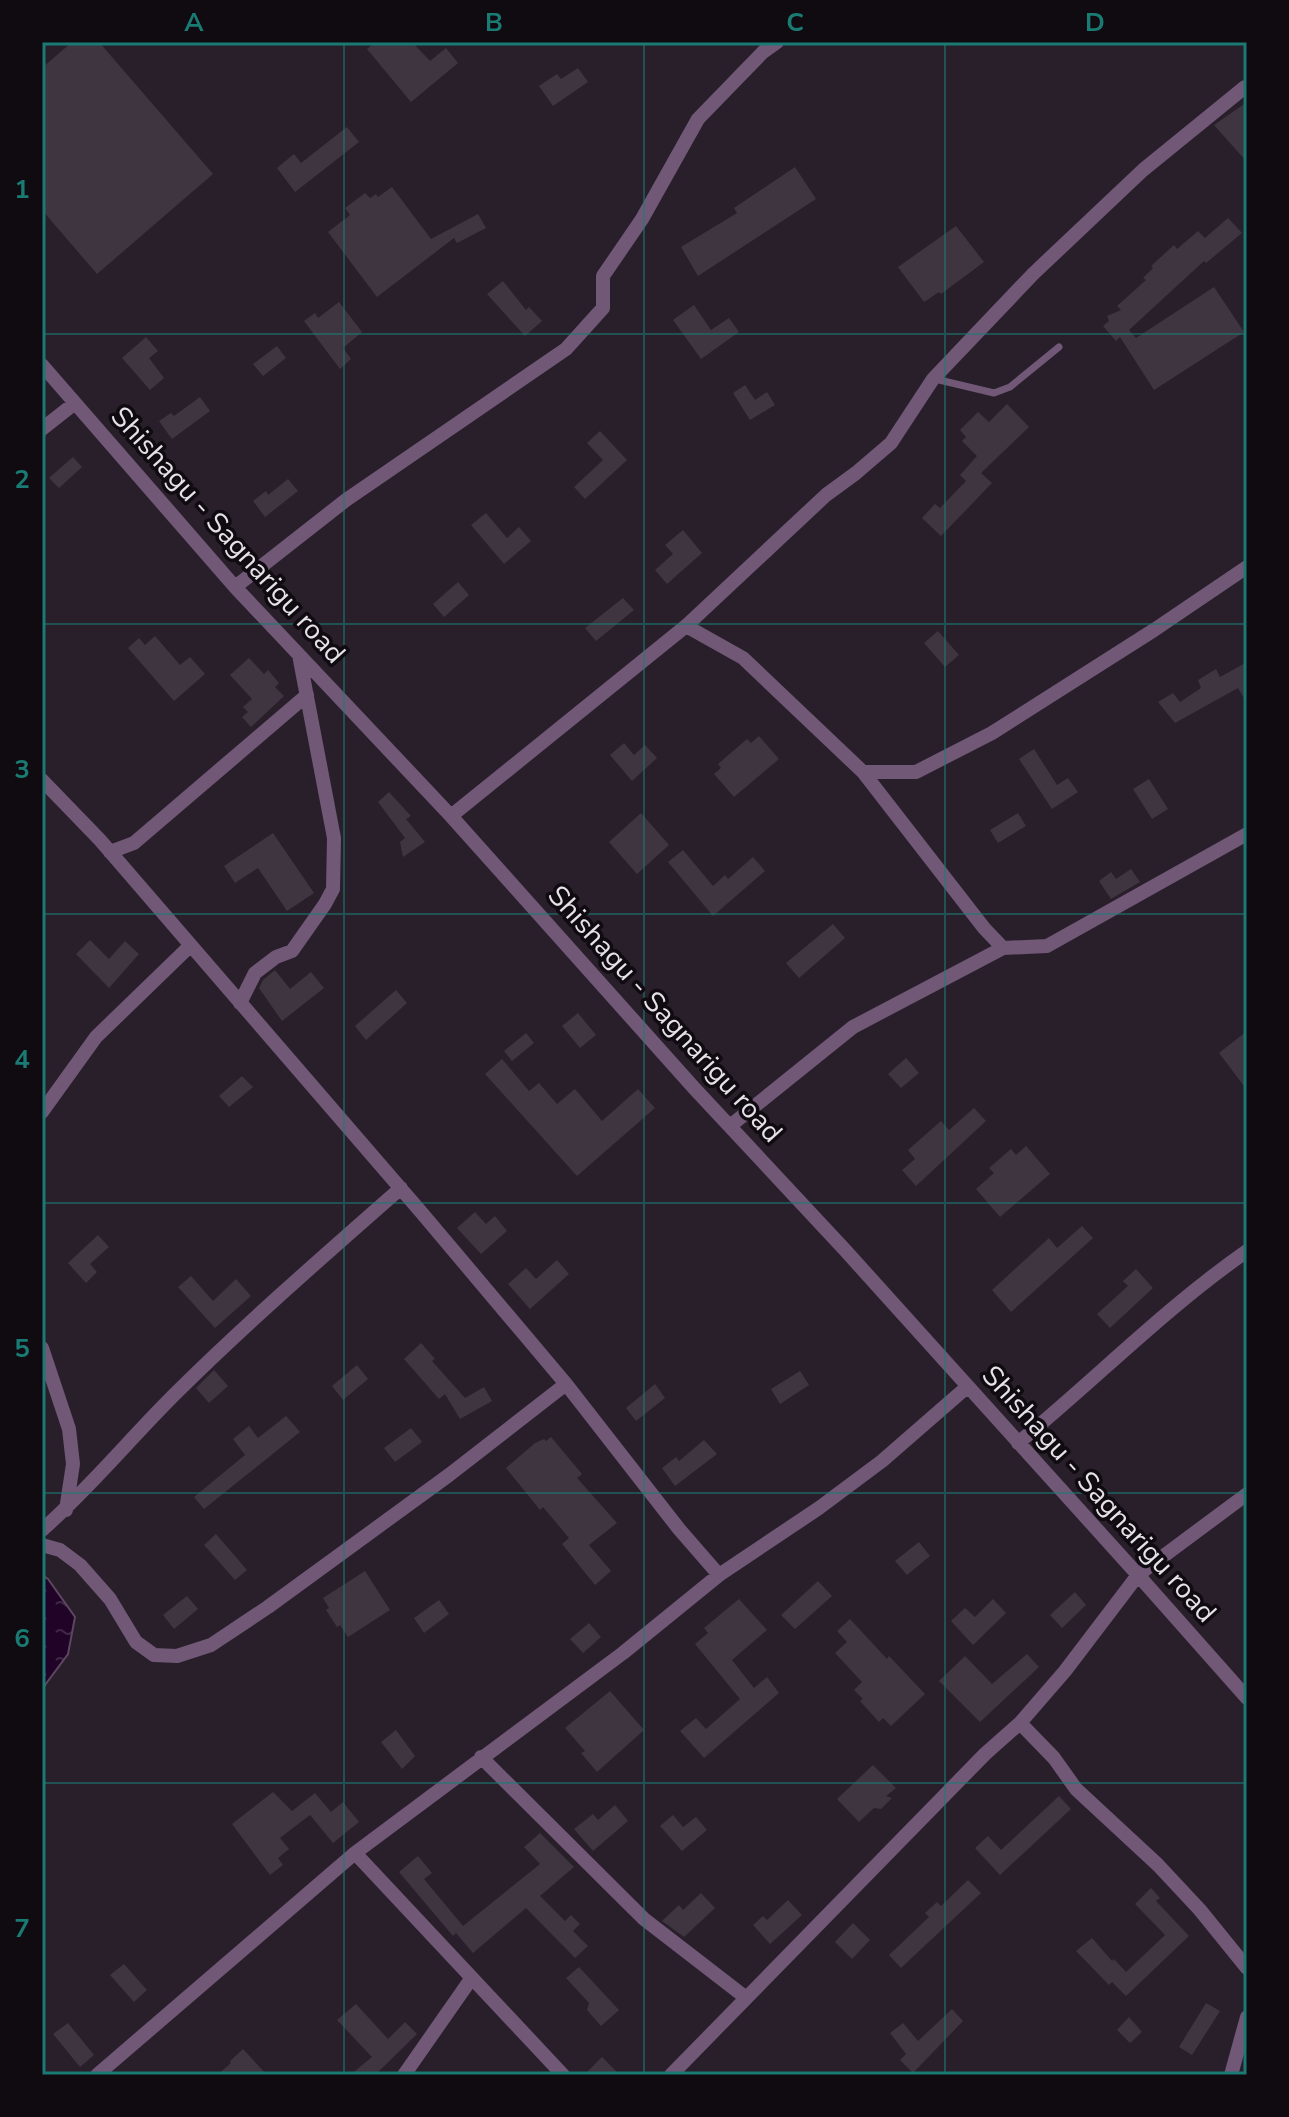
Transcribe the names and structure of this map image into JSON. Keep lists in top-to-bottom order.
{
  "streets": {
    "street": ["Shishagu - Sagnarigu road"]
  },
  "grid": {
    "columns": [
      "A",
      "B",
      "C",
      "D"
    ],
    "rows": [
      "1",
      "2",
      "3",
      "4",
      "5",
      "6",
      "7"
    ]
  }
}
